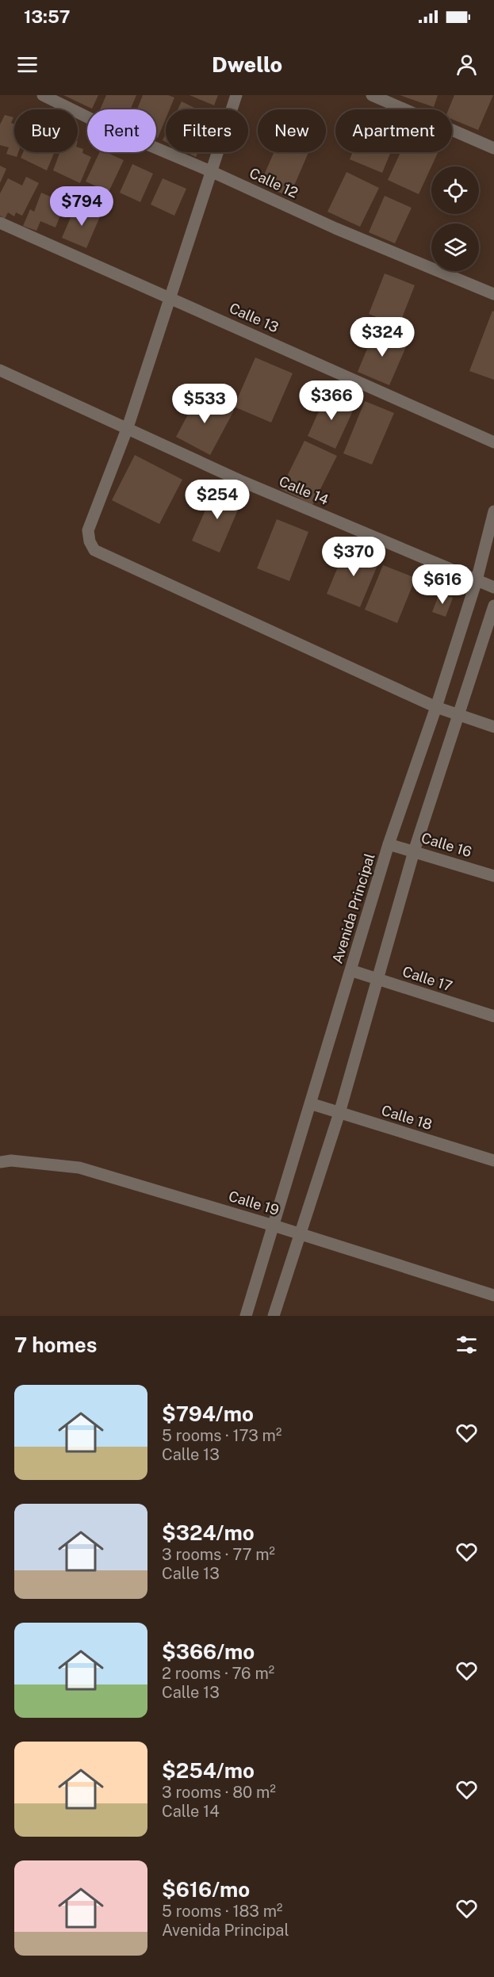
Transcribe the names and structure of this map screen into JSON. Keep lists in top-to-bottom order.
{
  "streets": {
    "street": [
      "Calle 12",
      "Calle 13",
      "Calle 14",
      "Calle 16",
      "Avenida Principal",
      "Calle 17",
      "Calle 18",
      "Calle 19"
    ]
  },
  "crossings": [
    ["Calle 14", "Avenida Principal"],
    ["Calle 16", "Avenida Principal"],
    ["Avenida Principal", "Calle 17"],
    ["Avenida Principal", "Calle 18"],
    ["Avenida Principal", "Calle 19"]
  ],
  "page": {
    "status": "13:57",
    "header": "Dwello",
    "chip": [
      "Buy",
      "Rent",
      "Filters",
      "New",
      "Apartment"
    ],
    "price": [
      "$794",
      "$324",
      "$366",
      "$533",
      "$254",
      "$370",
      "$616"
    ],
    "heading": "7 homes",
    "list": [
      {
        "name": "$794/mo",
        "note": "5 rooms · 173 m² · Calle 13"
      },
      {
        "name": "$324/mo",
        "note": "3 rooms · 77 m² · Calle 13"
      },
      {
        "name": "$366/mo",
        "note": "2 rooms · 76 m² · Calle 13"
      },
      {
        "name": "$254/mo",
        "note": "3 rooms · 80 m² · Calle 14"
      },
      {
        "name": "$616/mo",
        "note": "5 rooms · 183 m² · Avenida Principal"
      }
    ]
  }
}
